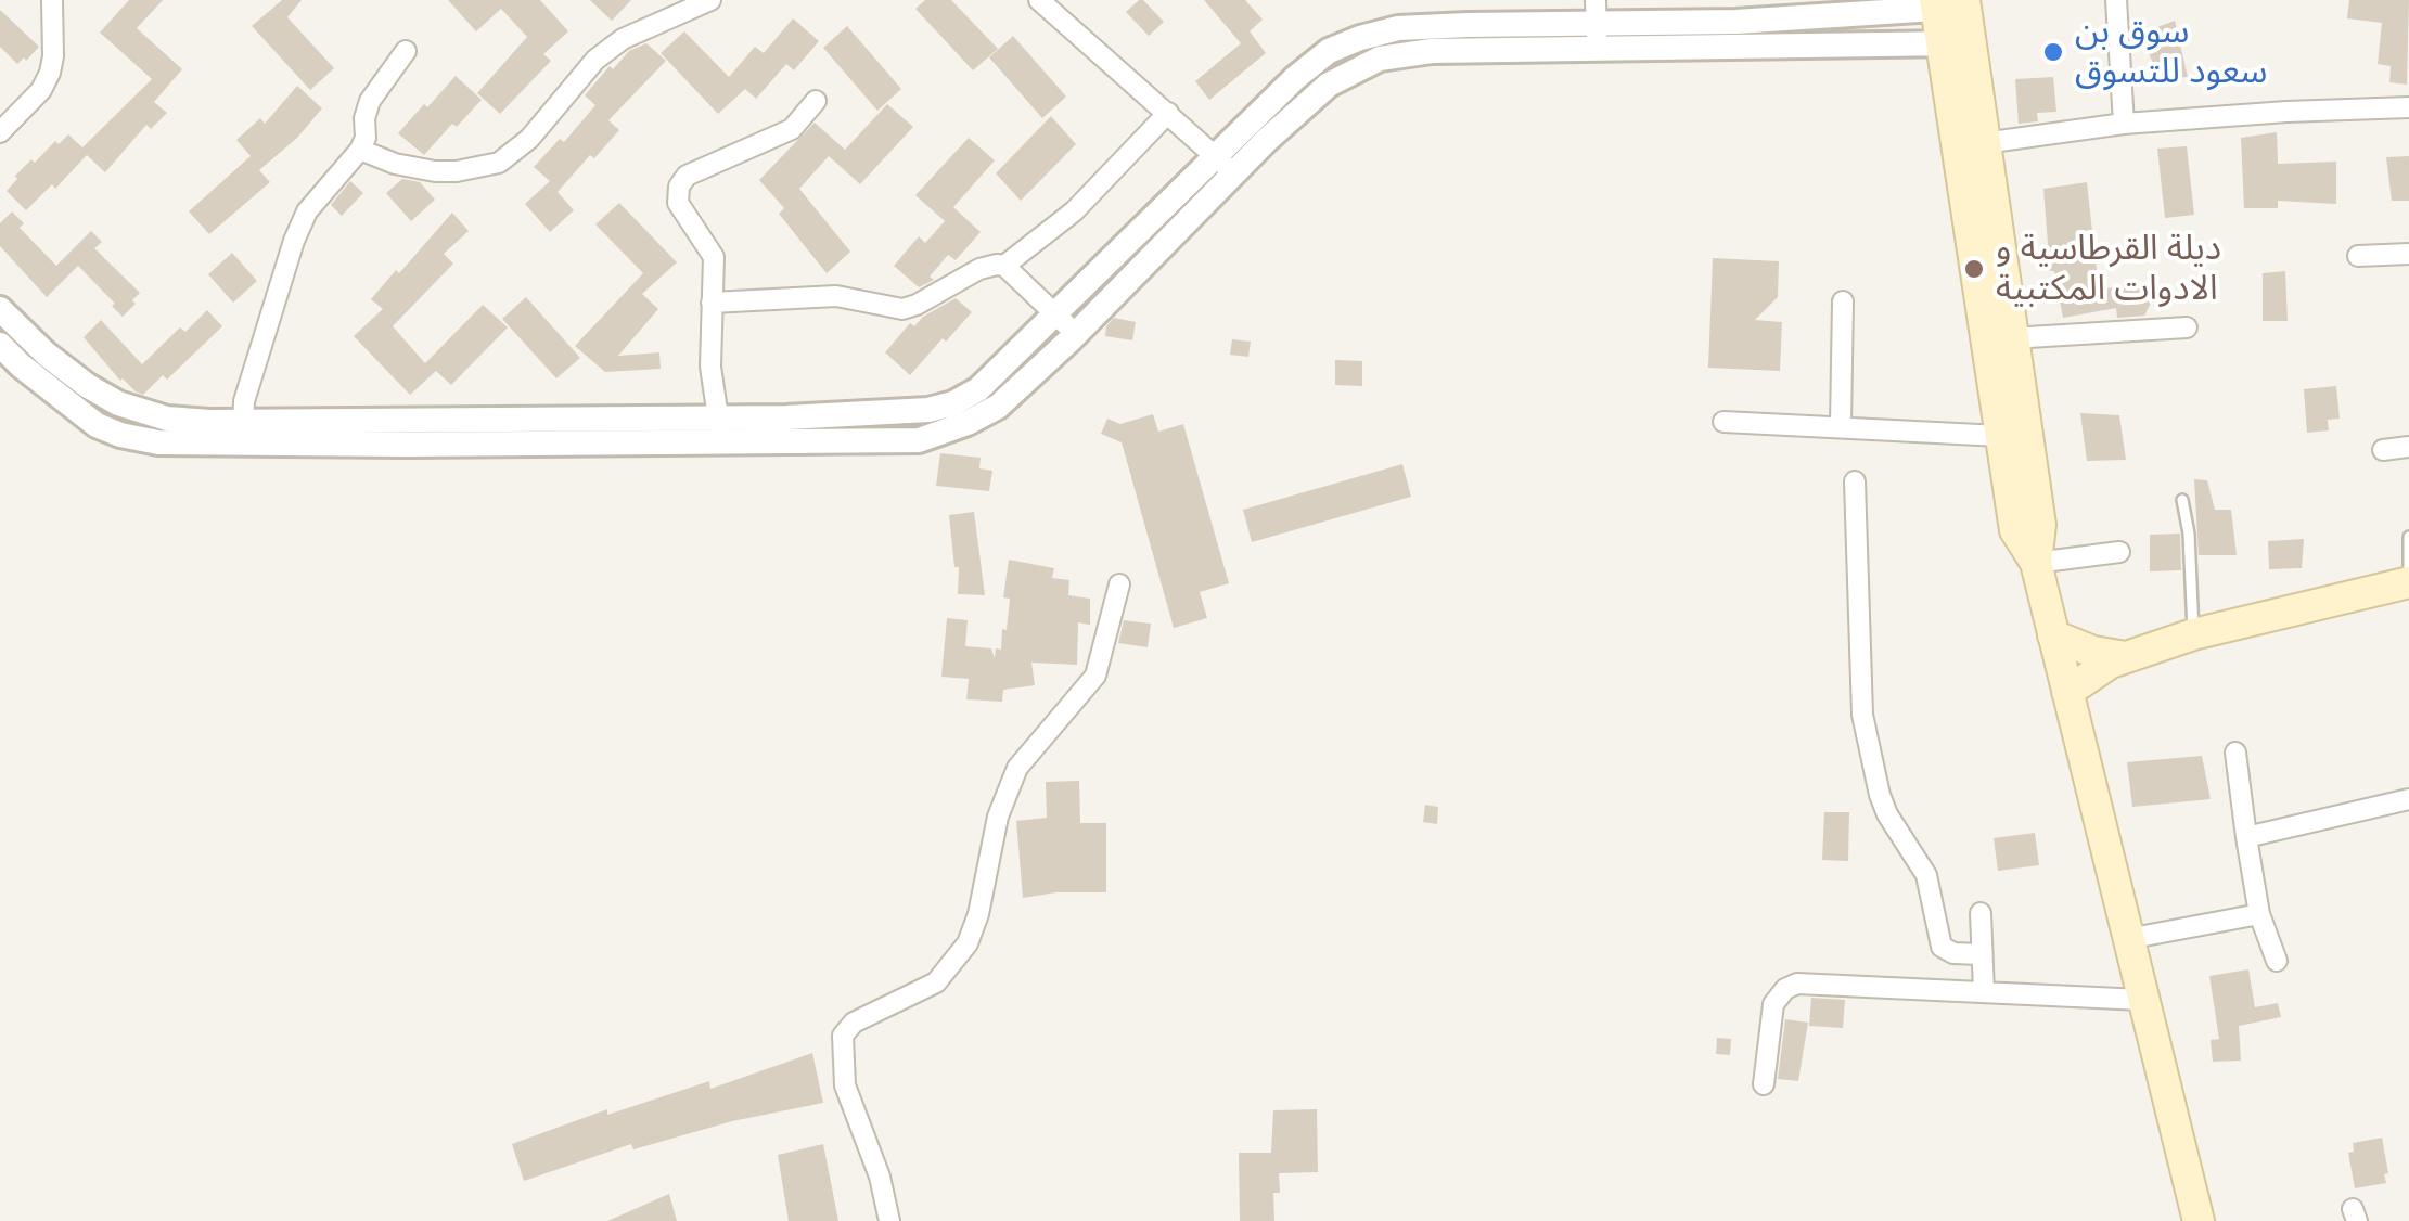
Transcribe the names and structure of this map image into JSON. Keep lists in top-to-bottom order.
{
  "places": ["سوق بن سعود للتسوق", "ديلة القرطاسية و الادوات المكتبية"]
}
